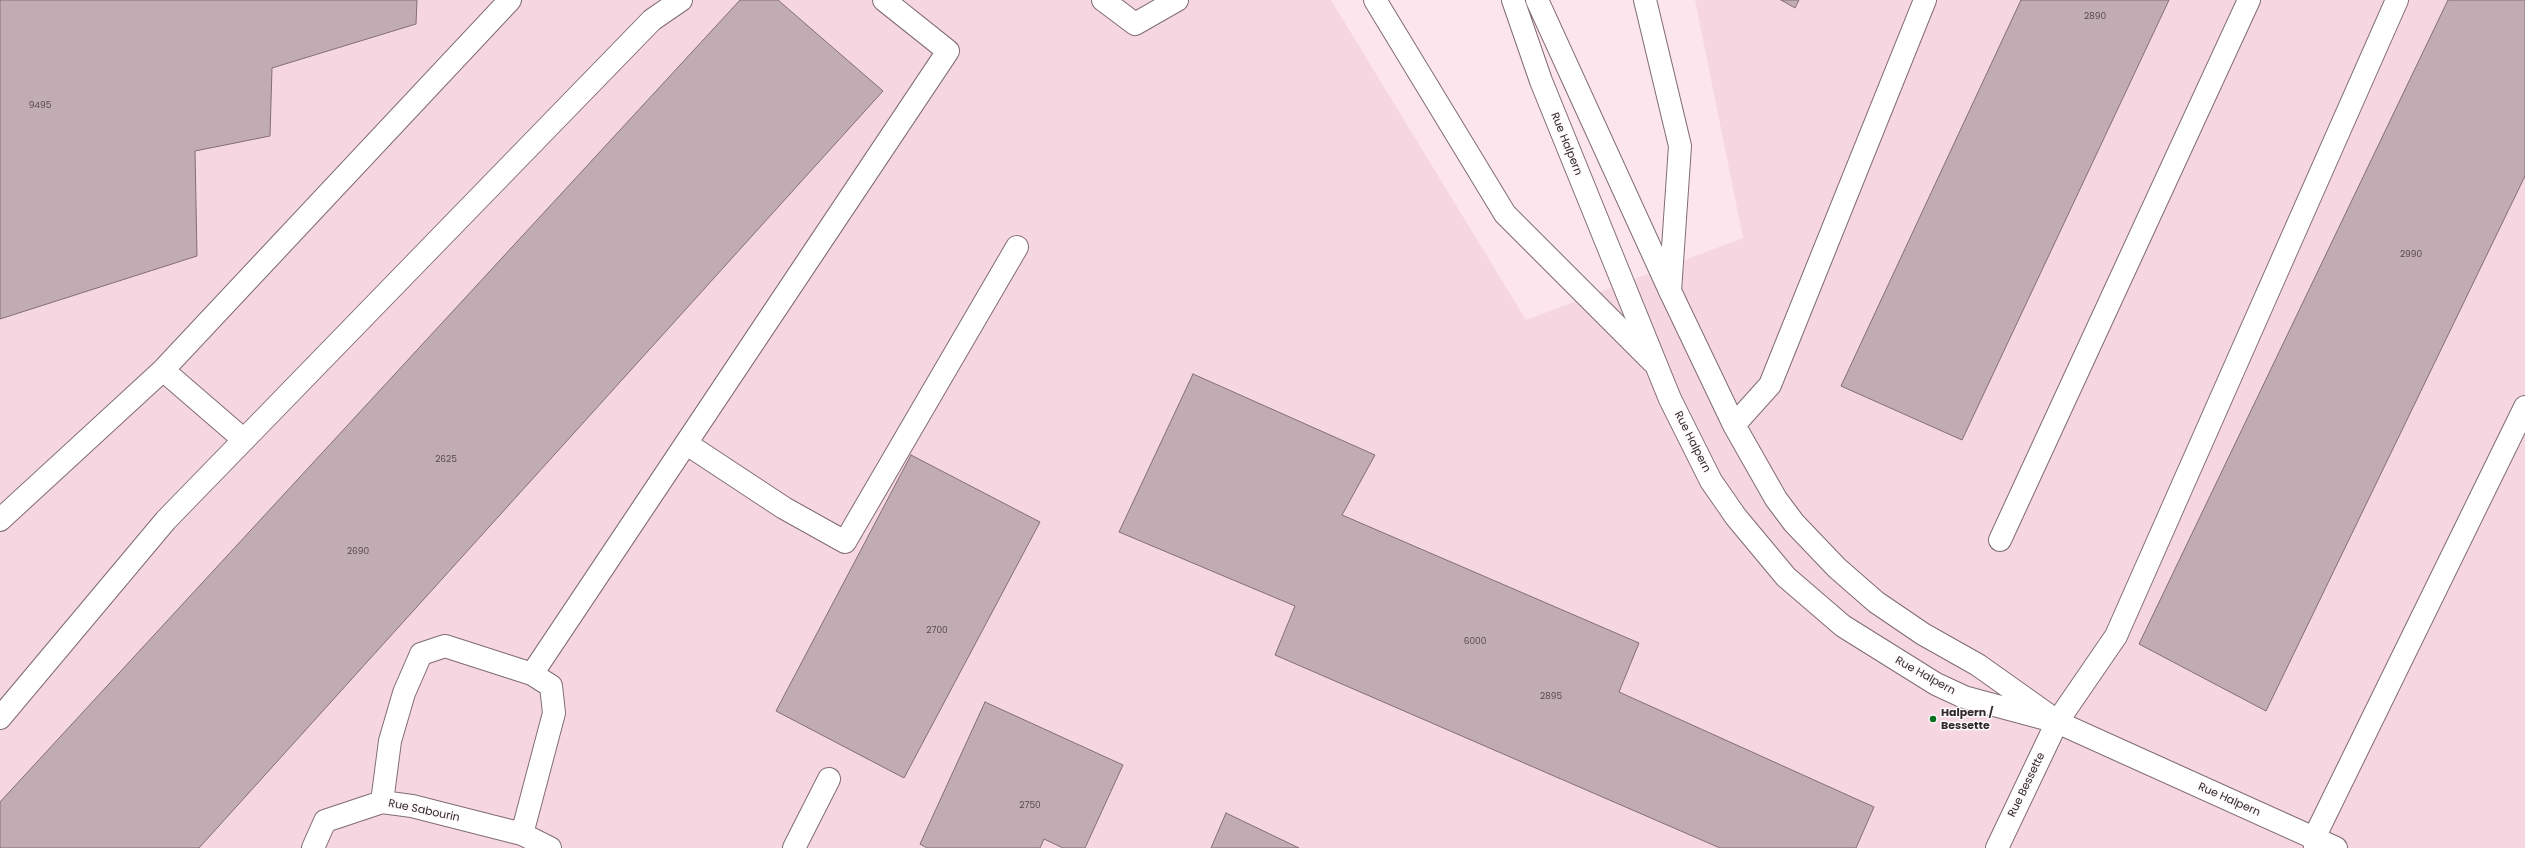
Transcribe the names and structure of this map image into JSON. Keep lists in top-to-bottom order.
{
  "streets": {
    "street": ["Rue Halpern", "Rue Bessette", "Rue Sabourin"]
  },
  "crossings": [
    ["Rue Halpern", "Rue Bessette"]
  ],
  "places": ["Halpern / Bessette"],
  "house_numbers": [
    "2890",
    "9495",
    "2990",
    "2625",
    "2690",
    "2700",
    "6000",
    "2895",
    "2750"
  ]
}
